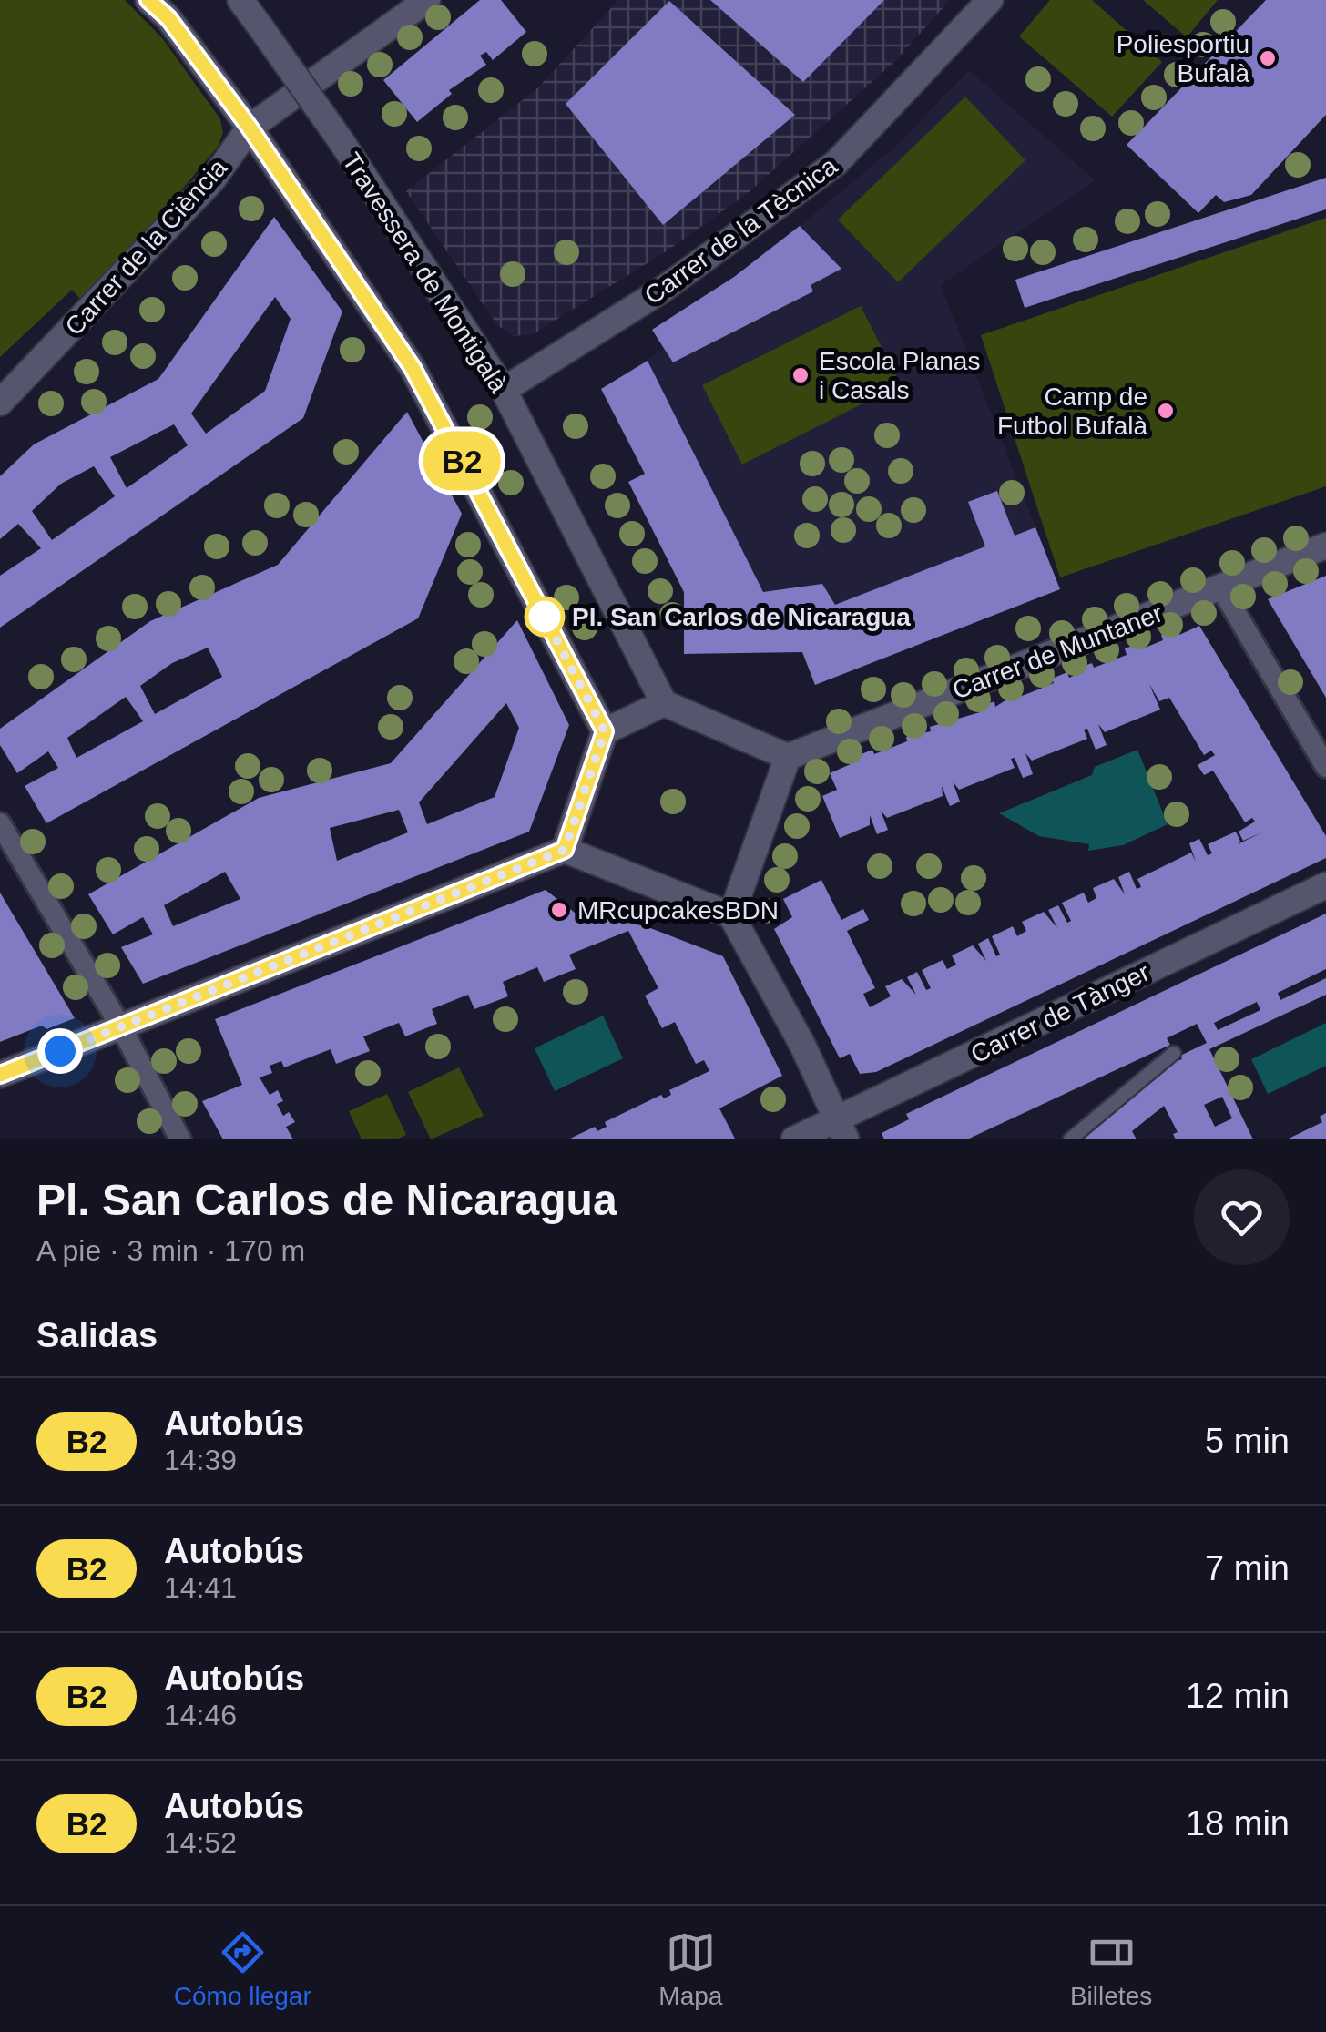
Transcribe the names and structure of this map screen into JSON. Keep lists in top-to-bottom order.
{
  "streets": {
    "street": [
      "Carrer de la Tècnica",
      "Carrer de la Ciència",
      "Travessera de Montigalà",
      "Carrer de Muntaner",
      "Carrer de Tànger"
    ]
  },
  "crossings": [
    ["Carrer de la Tècnica", "Travessera de Montigalà"]
  ],
  "places": [
    "Poliesportiu Bufalà",
    "Escola Planas i Casals",
    "Camp de Futbol Bufalà",
    "Pl. San Carlos de Nicaragua",
    "MRcupcakesBDN"
  ],
  "lines": ["bus line B2"],
  "page": {
    "on_map": "B2",
    "heading": [
      ["Pl. San Carlos de Nicaragua", "A pie · 3 min · 170 m"],
      "Salidas"
    ],
    "list": [
      {
        "mark": "B2",
        "name": "Autobús",
        "note": "14:39",
        "value": "5 min"
      },
      {
        "mark": "B2",
        "name": "Autobús",
        "note": "14:41",
        "value": "7 min"
      },
      {
        "mark": "B2",
        "name": "Autobús",
        "note": "14:46",
        "value": "12 min"
      },
      {
        "mark": "B2",
        "name": "Autobús",
        "note": "14:52",
        "value": "18 min"
      }
    ],
    "tabs": ["Cómo llegar", "Mapa", "Billetes"]
  }
}
